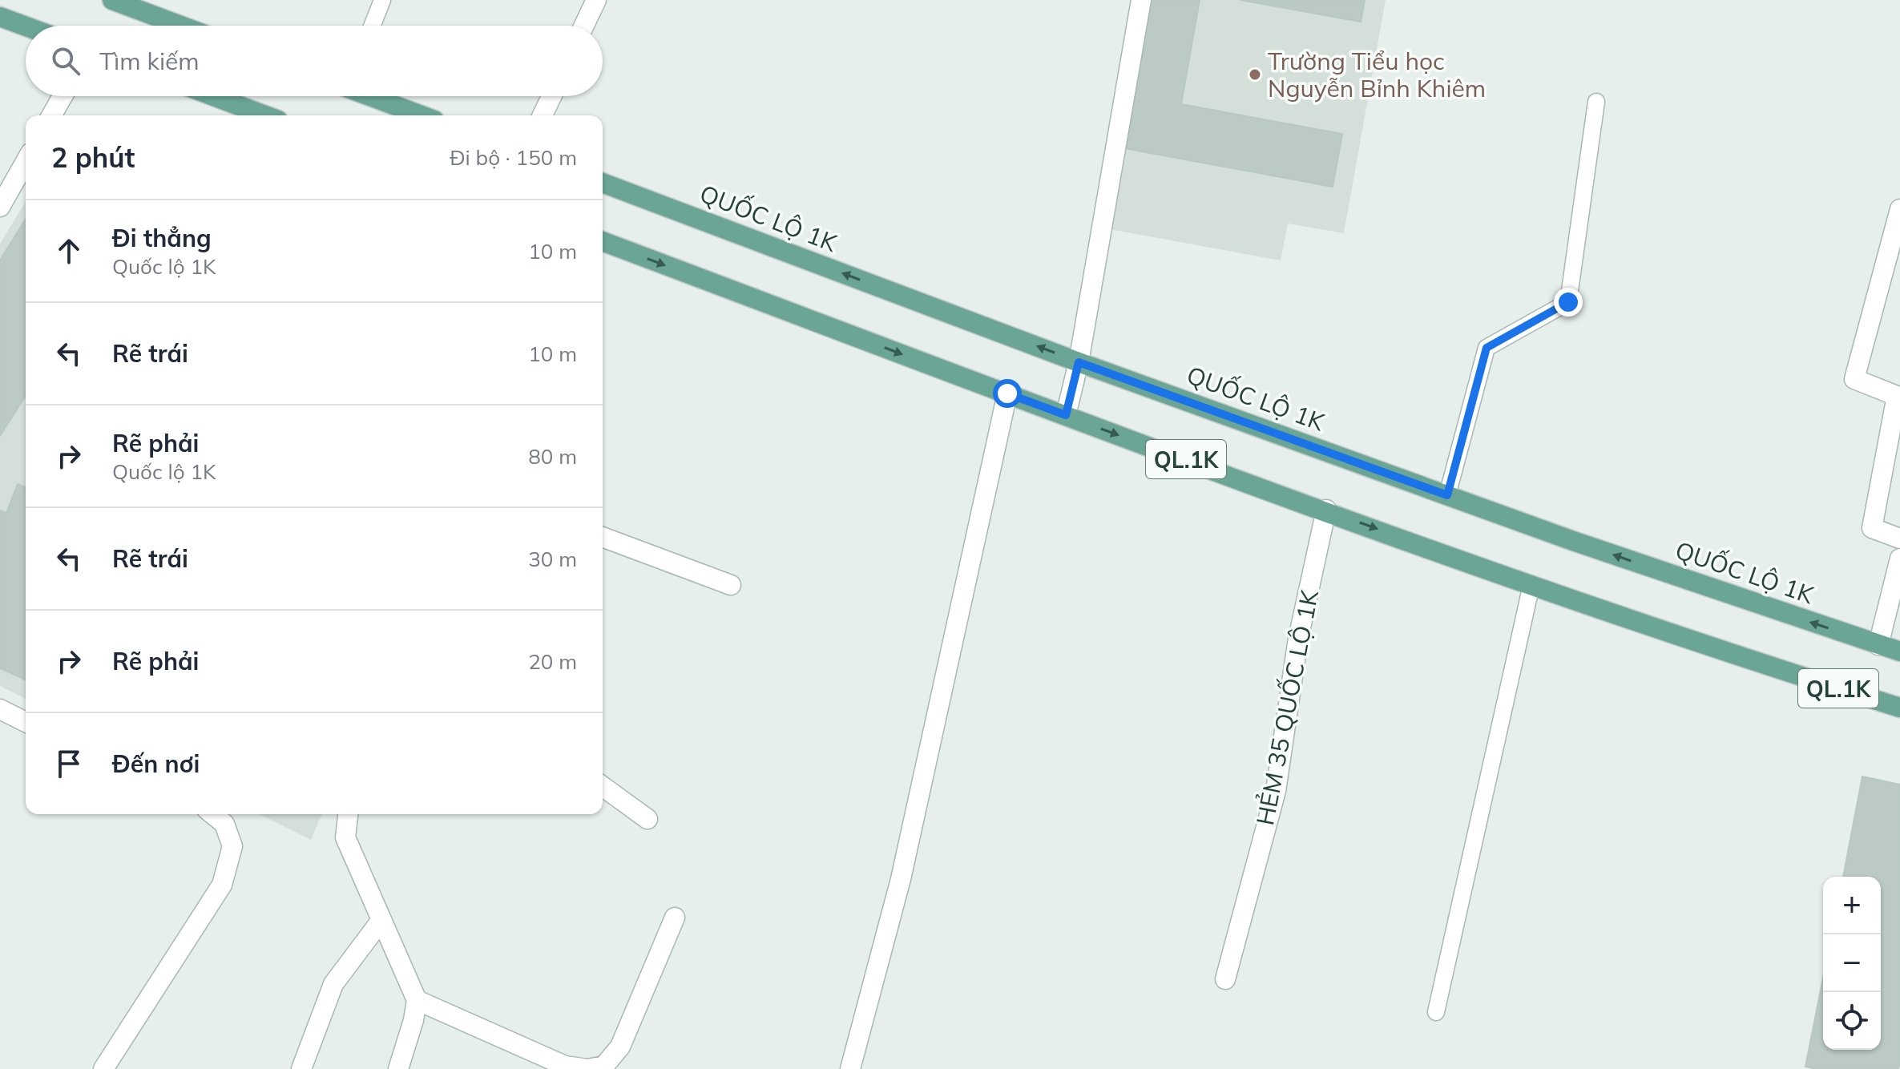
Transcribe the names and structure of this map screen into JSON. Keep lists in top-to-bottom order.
{
  "streets": {
    "main road": ["QUỐC LỘ 1K", "QL.1K"],
    "street": ["HẺM 35 QUỐC LỘ 1K"]
  },
  "crossings": [
    ["QL.1K", "HẺM 35 QUỐC LỘ 1K"]
  ],
  "places": ["Trường Tiểu học Nguyễn Bỉnh Khiêm"],
  "page": {
    "search": "Tìm kiếm",
    "heading": ["2 phút", "Đi bộ · 150 m"],
    "list": [
      ["Đi thẳng", "Quốc lộ 1K", "10 m"],
      ["Rẽ trái", "10 m"],
      ["Rẽ phải", "Quốc lộ 1K", "80 m"],
      ["Rẽ trái", "30 m"],
      ["Rẽ phải", "20 m"],
      "Đến nơi"
    ],
    "map_buttons": ["+", "−"]
  }
}
